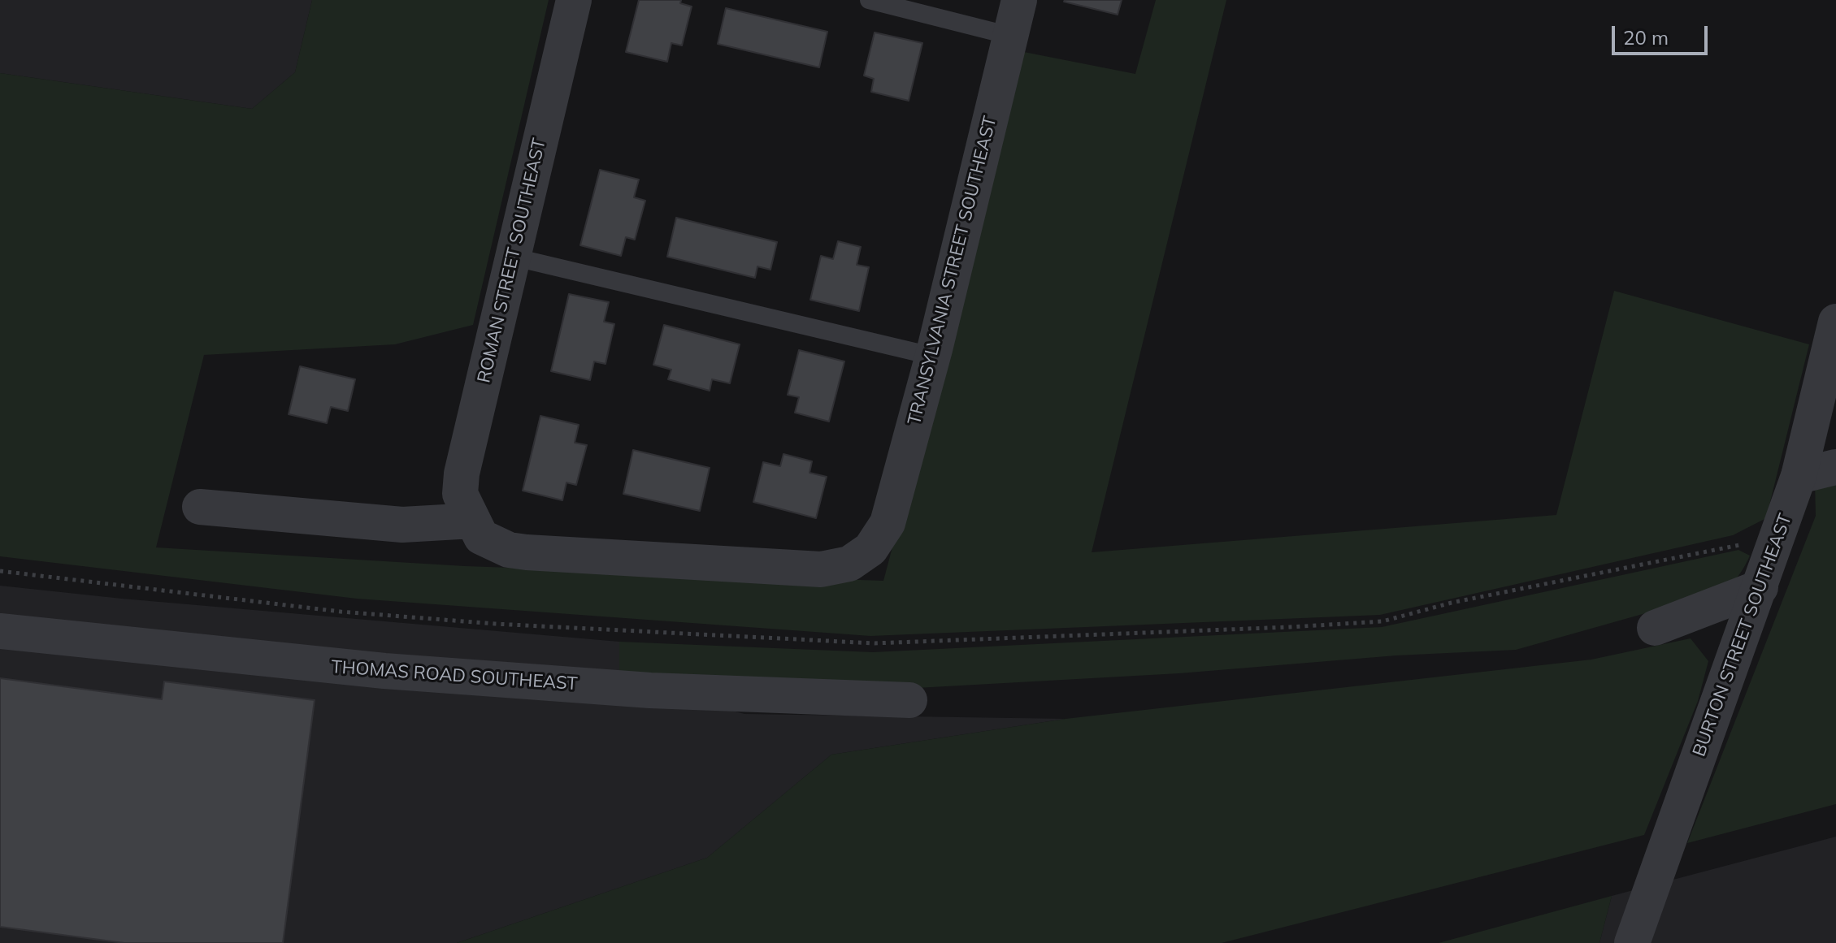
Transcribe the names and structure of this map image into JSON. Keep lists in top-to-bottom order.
{
  "streets": {
    "street": [
      "ROMAN STREET SOUTHEAST",
      "TRANSYLVANIA STREET SOUTHEAST",
      "BURTON STREET SOUTHEAST",
      "THOMAS ROAD SOUTHEAST"
    ]
  },
  "crossings": [
    ["ROMAN STREET SOUTHEAST", "TRANSYLVANIA STREET SOUTHEAST"]
  ],
  "scale_bar": "20 m"
}
